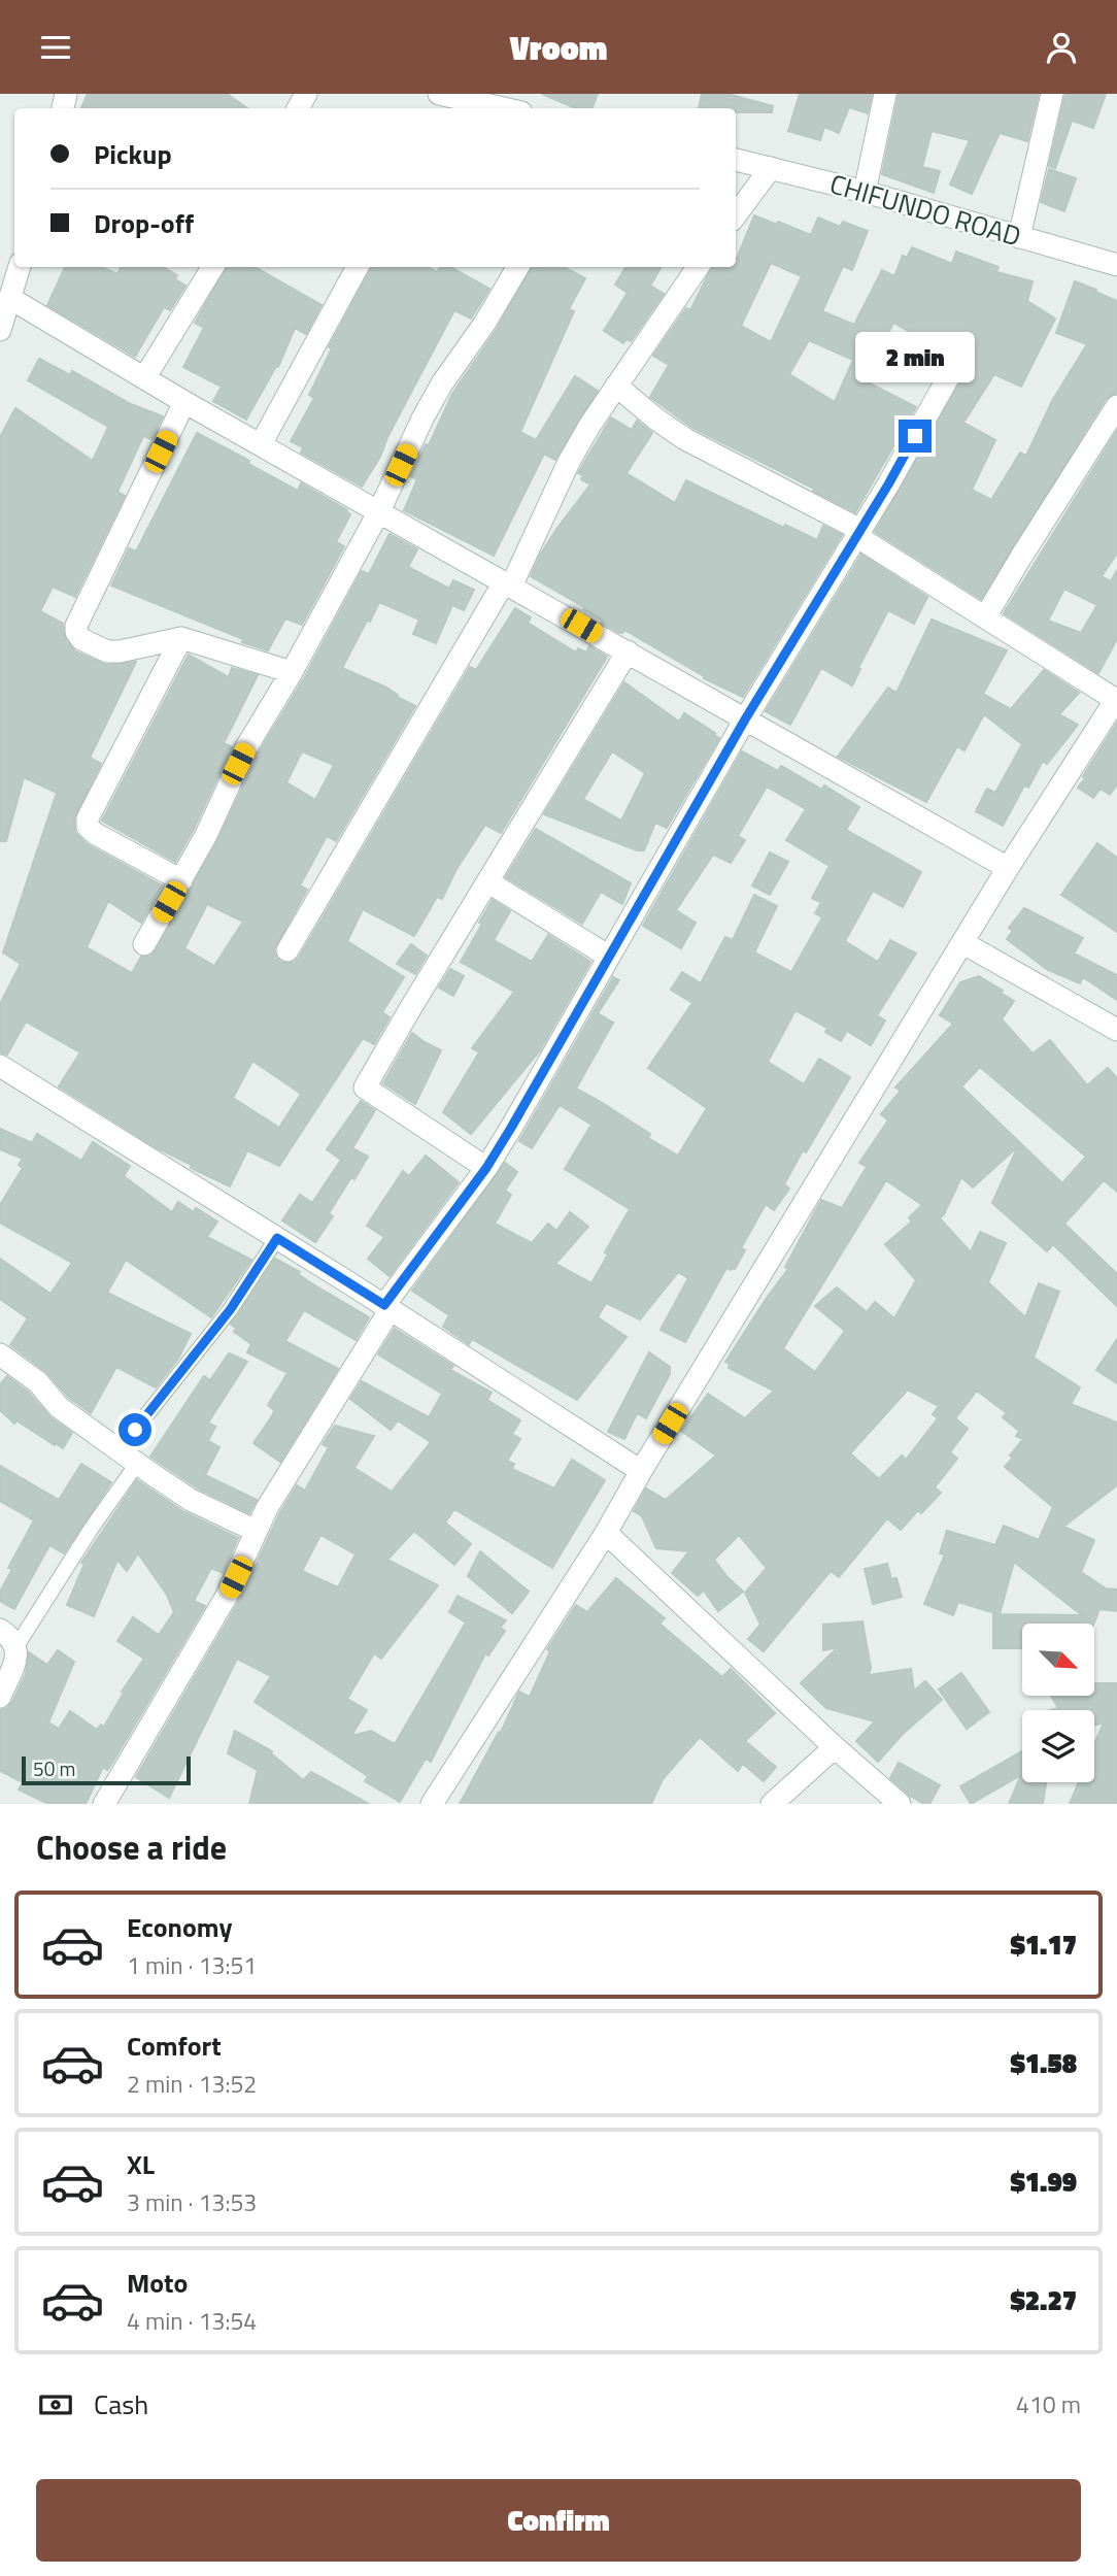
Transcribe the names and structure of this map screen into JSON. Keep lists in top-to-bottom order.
{
  "streets": {
    "street": ["CHIFUNDO ROAD"]
  },
  "scale_bar": "50 m",
  "north": "bottom right",
  "page": {
    "header": "Vroom",
    "banner": ["Pickup", "Drop-off"],
    "bubble": "2 min",
    "scale": "50 m",
    "heading": "Choose a ride",
    "list": [
      {
        "name": "Economy",
        "note": "1 min · 13:51",
        "value": "$1.17"
      },
      {
        "name": "Comfort",
        "note": "2 min · 13:52",
        "value": "$1.58"
      },
      {
        "name": "XL",
        "note": "3 min · 13:53",
        "value": "$1.99"
      },
      {
        "name": "Moto",
        "note": "4 min · 13:54",
        "value": "$2.27"
      }
    ],
    "pay": ["Cash", "410 m"],
    "buttons": "Confirm"
  }
}
